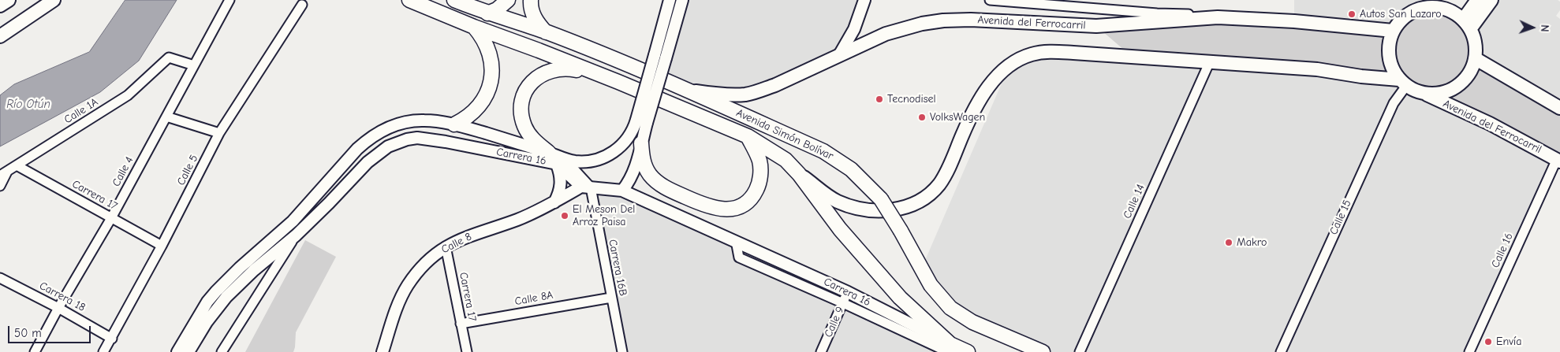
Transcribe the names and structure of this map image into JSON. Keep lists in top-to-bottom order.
{
  "streets": {
    "main road": ["Avenida del Ferrocarril", "Avenida Simón Bolívar"],
    "street": [
      "Calle 1A",
      "Carrera 16",
      "Calle 5",
      "Calle 4",
      "Carrera 17",
      "Calle 14",
      "Calle 15",
      "Calle 8",
      "Calle 16",
      "Carrera 16B",
      "Carrera 18",
      "Calle 8A",
      "Calle 9"
    ]
  },
  "crossings": [
    ["Avenida del Ferrocarril", "Avenida Simón Bolívar"],
    ["Avenida del Ferrocarril", "Calle 15"],
    ["Avenida del Ferrocarril", "Calle 16"],
    ["Calle 1A", "Calle 4"],
    ["Calle 1A", "Carrera 17"],
    ["Avenida Simón Bolívar", "Carrera 16"],
    ["Carrera 16", "Calle 8"],
    ["Carrera 16", "Carrera 16B"],
    ["Carrera 16", "Calle 9"],
    ["Calle 5", "Carrera 17"],
    ["Calle 5", "Carrera 18"],
    ["Calle 4", "Carrera 17"],
    ["Calle 4", "Carrera 18"],
    ["Carrera 17", "Calle 8"],
    ["Carrera 17", "Calle 8A"],
    ["Calle 8", "Carrera 16B"],
    ["Carrera 16B", "Calle 8A"]
  ],
  "water": ["Río Otún"],
  "places": [
    "Autos San Lazaro",
    "Tecnodisel",
    "VolksWagen",
    "El Meson Del Arroz Paisa",
    "Makro",
    "Envía"
  ],
  "scale_bar": "50 m",
  "north": "right"
}
